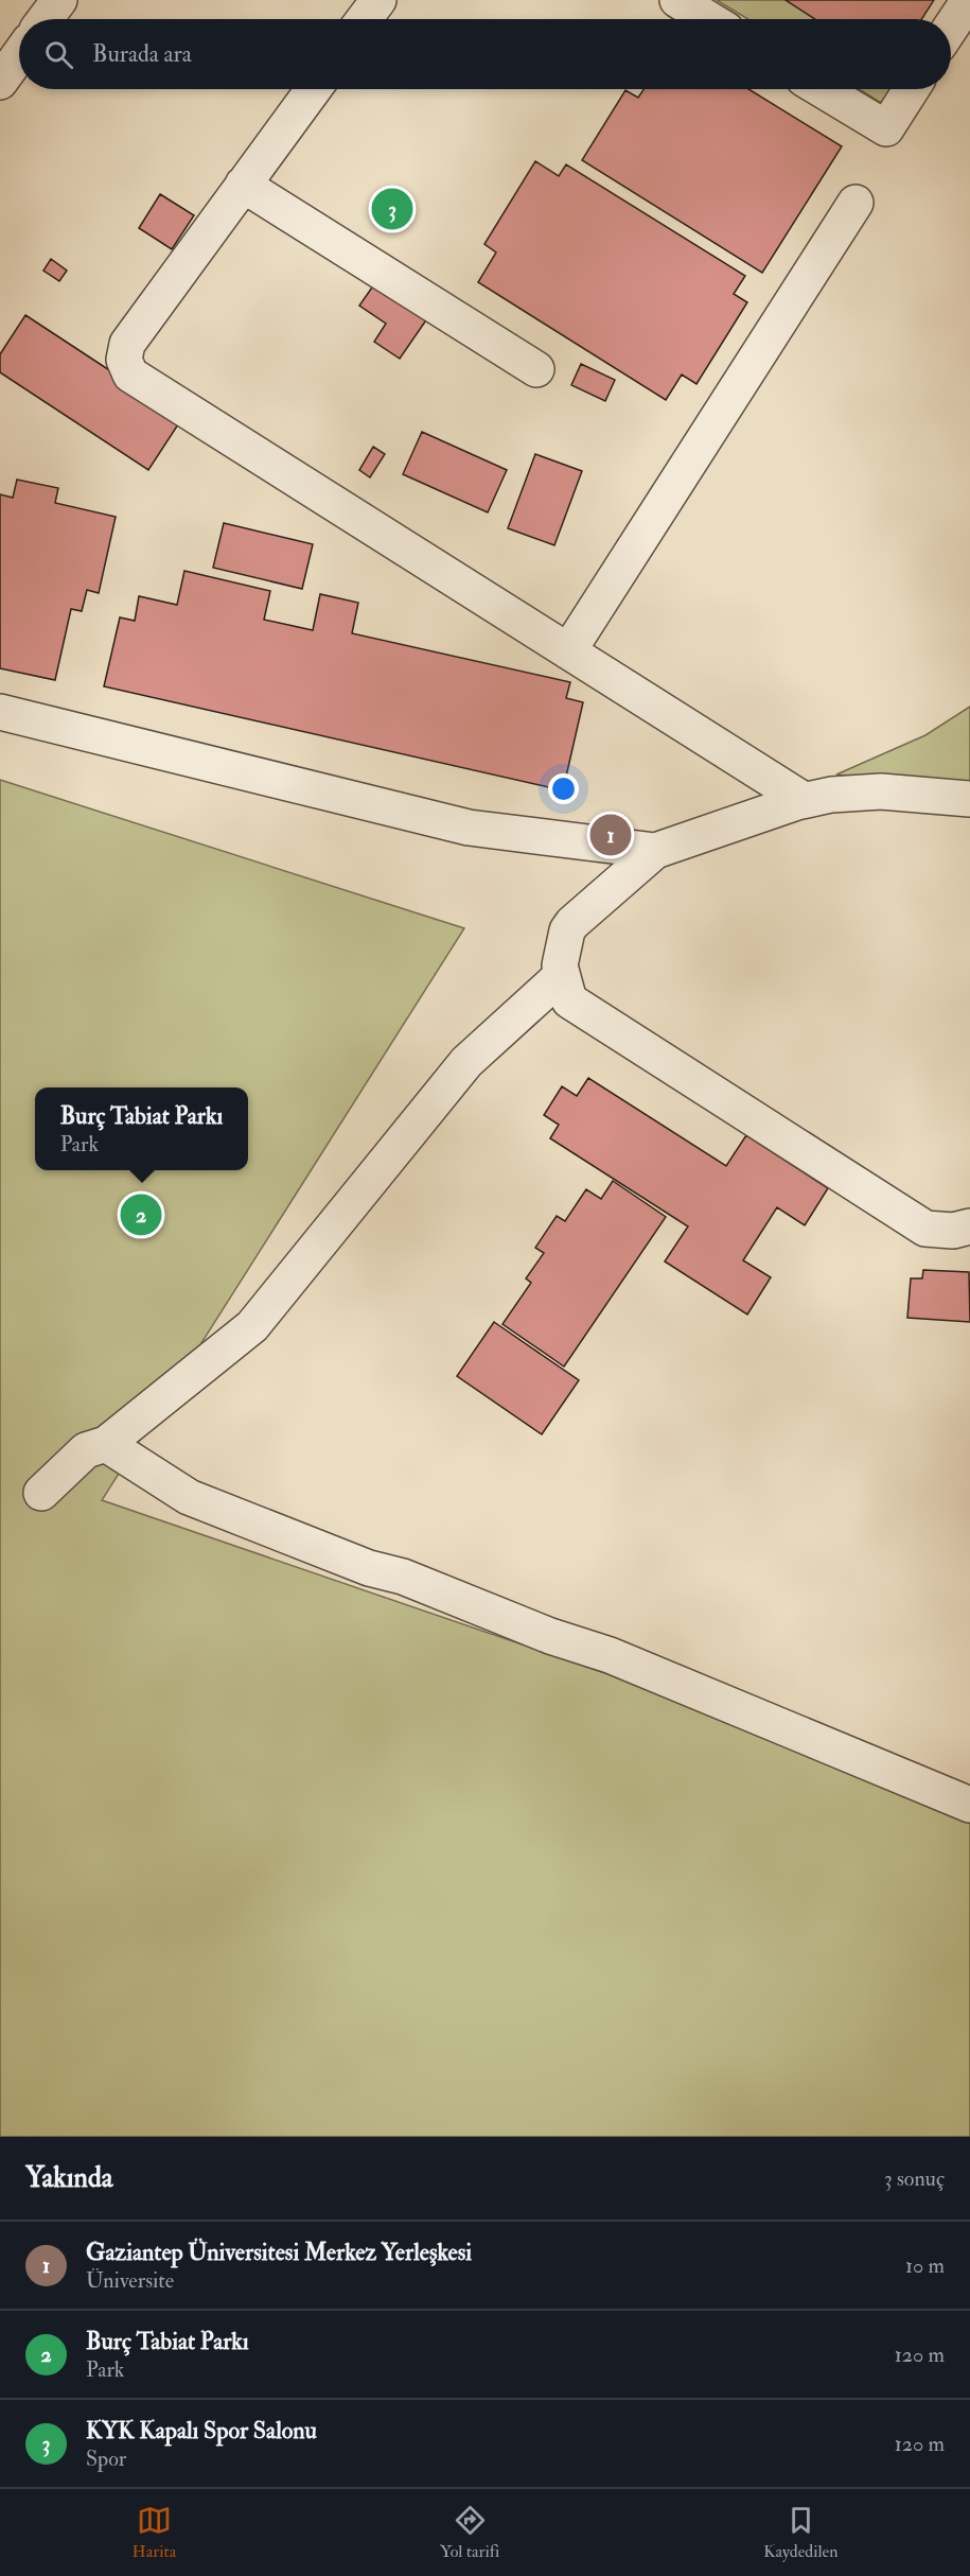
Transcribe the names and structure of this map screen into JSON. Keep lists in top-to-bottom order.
{
  "page": {
    "search": "Burada ara",
    "pins": ["3", "1", "2"],
    "popup": ["Burç Tabiat Parkı", "Park"],
    "heading": ["Yakında", "3 sonuç"],
    "list": [
      {
        "mark": "1",
        "name": "Gaziantep Üniversitesi Merkez Yerleşkesi",
        "note": "Üniversite",
        "value": "10 m"
      },
      {
        "mark": "2",
        "name": "Burç Tabiat Parkı",
        "note": "Park",
        "value": "120 m"
      },
      {
        "mark": "3",
        "name": "KYK Kapalı Spor Salonu",
        "note": "Spor",
        "value": "120 m"
      }
    ],
    "nav": ["Harita", "Yol tarifi", "Kaydedilen"]
  }
}
